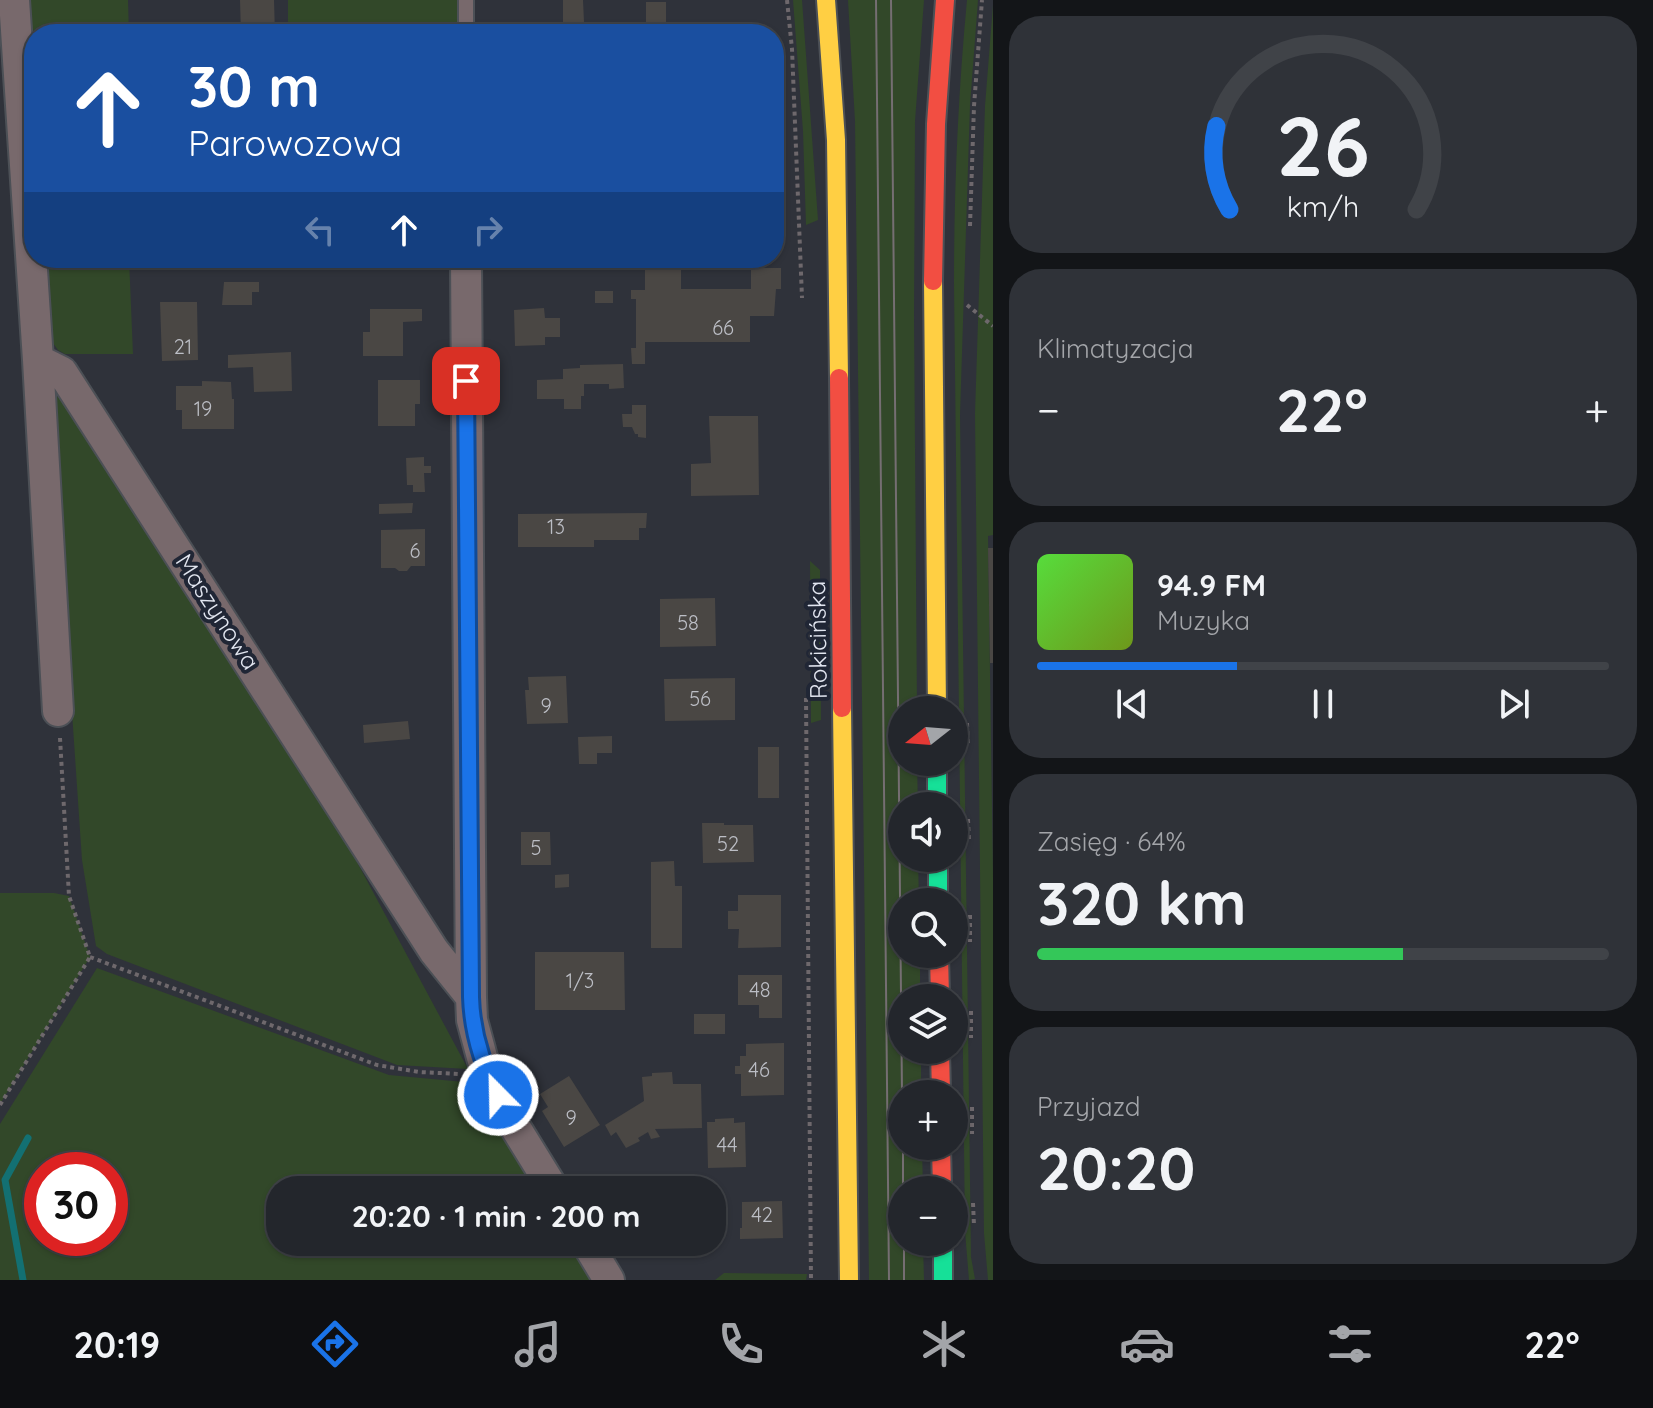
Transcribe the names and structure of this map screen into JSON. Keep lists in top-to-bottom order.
{
  "streets": {
    "main road": ["Rokicińska"],
    "street": ["Maszynowa"]
  },
  "house_numbers": [
    "66",
    "21",
    "19",
    "13",
    "6",
    "58",
    "56",
    "9",
    "52",
    "5",
    "1/3",
    "48",
    "46",
    "9",
    "44",
    "42"
  ],
  "north": "left",
  "page": {
    "turn": ["30 m", "Parowozowa"],
    "tile": [
      "Klimatyzacja",
      ["Zasięg · 64%", "320 km"],
      ["Przyjazd", "20:20"]
    ],
    "heat": ["−", "22°", "+"],
    "song": ["94.9 FM", "Muzyka"],
    "map_buttons": ["+", "−"],
    "limit": "30",
    "trip": "20:20 · 1 min · 200 m",
    "tabs": ["20:19", "22°"],
    "gauge": ["26", "km/h"]
  }
}
